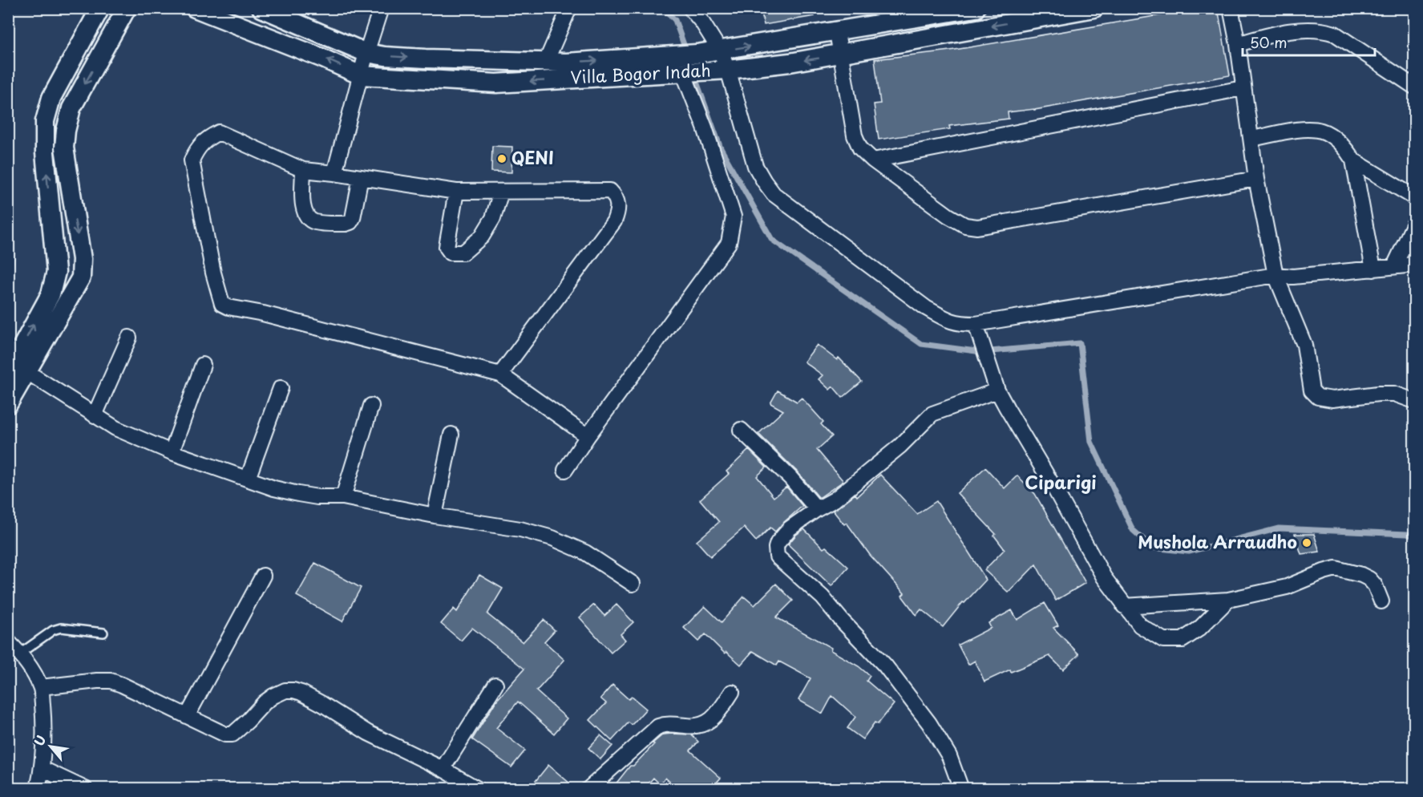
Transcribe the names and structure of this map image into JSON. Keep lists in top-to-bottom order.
{
  "streets": {
    "street": ["Villa Bogor Indah"]
  },
  "districts": ["Ciparigi"],
  "places": ["QENI", "Mushola Arraudho"],
  "scale_bar": "50 m",
  "north": "top left"
}
